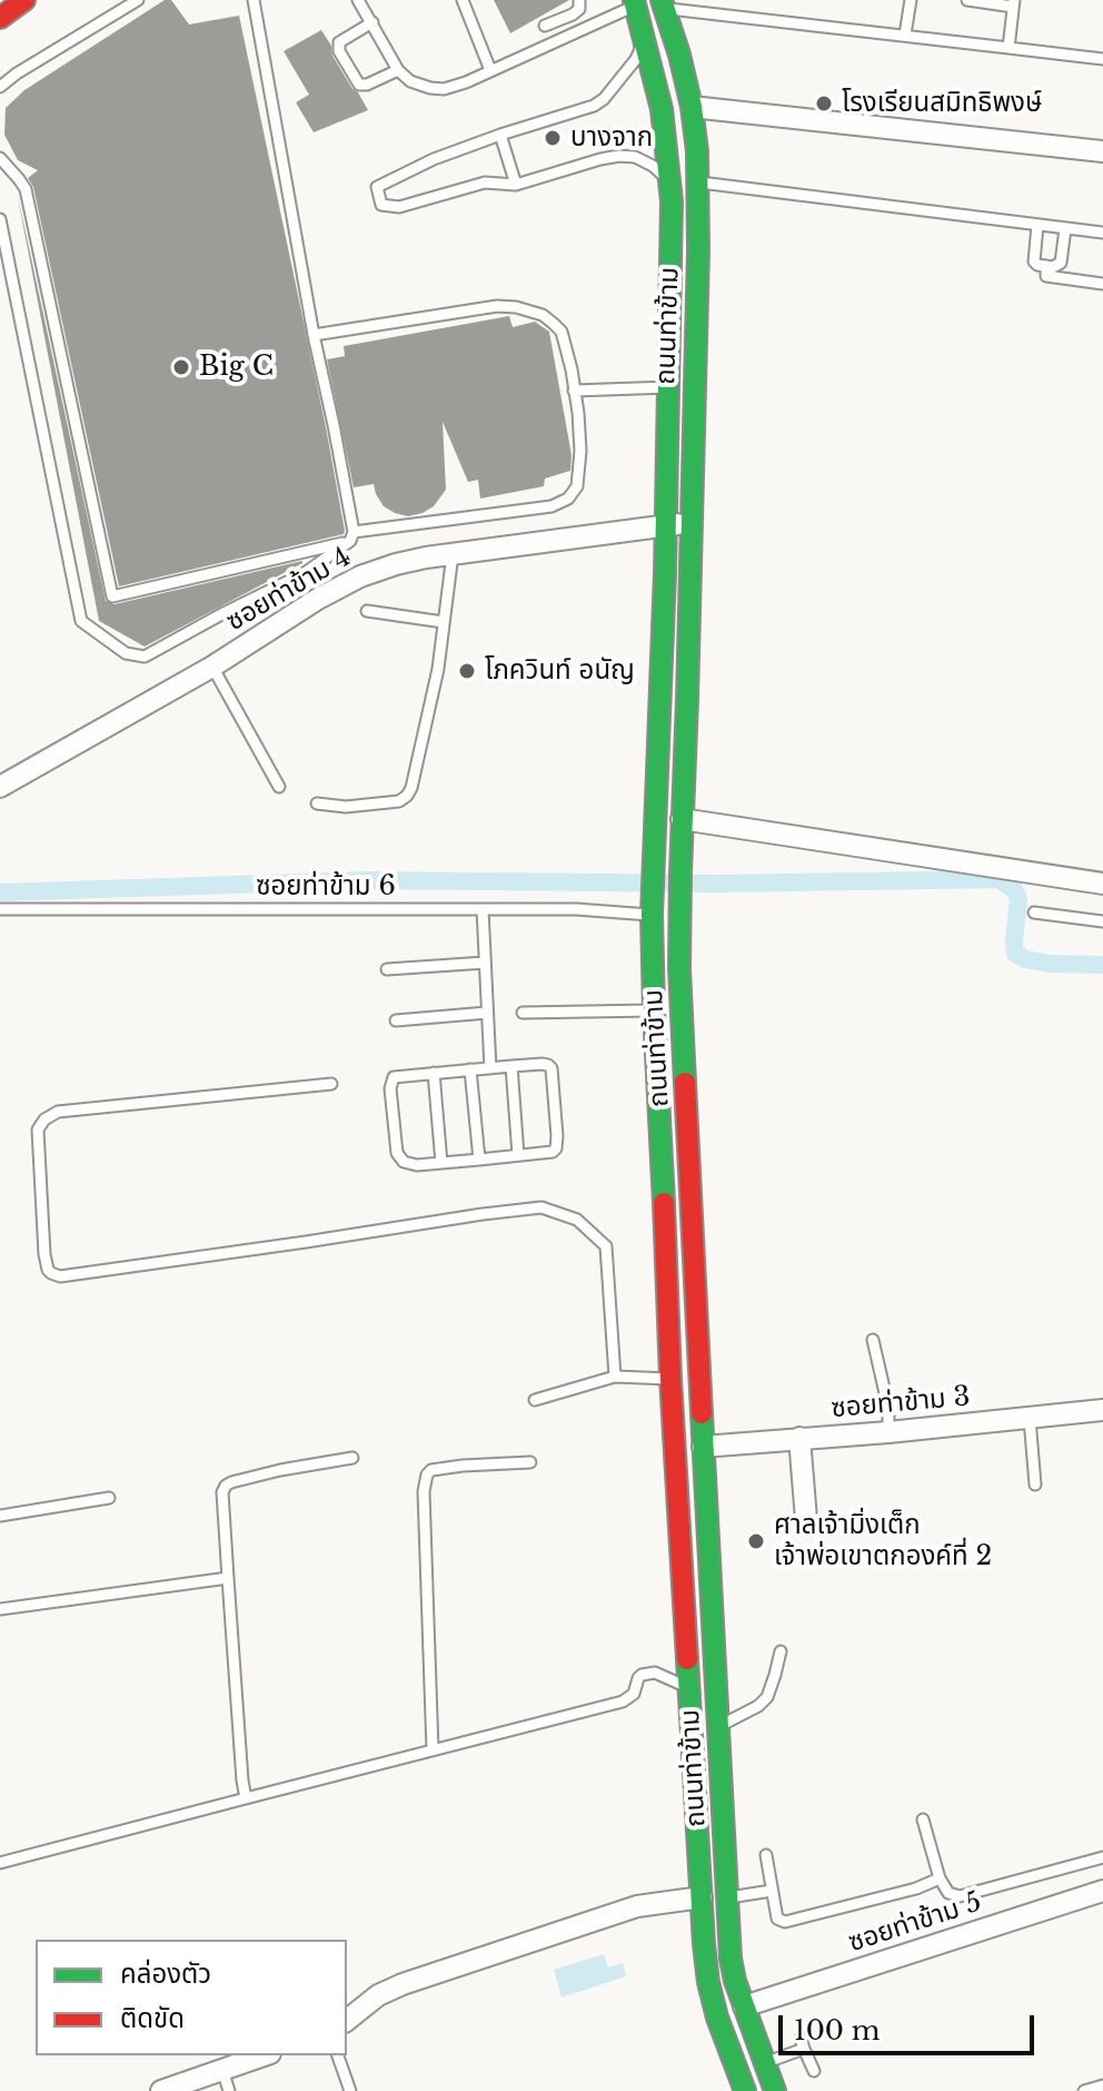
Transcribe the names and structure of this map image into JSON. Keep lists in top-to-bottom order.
{
  "streets": {
    "street": [
      "ถนนท่าข้าม",
      "ซอยท่าข้าม 4",
      "ซอยท่าข้าม 3",
      "ซอยท่าข้าม 5"
    ],
    "lane": ["ซอยท่าข้าม 6"]
  },
  "crossings": [
    ["ถนนท่าข้าม", "ซอยท่าข้าม 4"],
    ["ถนนท่าข้าม", "ซอยท่าข้าม 6"],
    ["ถนนท่าข้าม", "ซอยท่าข้าม 3"],
    ["ถนนท่าข้าม", "ซอยท่าข้าม 5"]
  ],
  "places": [
    "โรงเรียนสมิทธิพงษ์",
    "บางจาก",
    "Big C",
    "โภควินท์ อนัญ",
    "ศาลเจ้ามิ่งเต็ก เจ้าพ่อเขาตกองค์ที่ 2"
  ],
  "legend": ["คล่องตัว", "ติดขัด"],
  "scale_bar": "100 m"
}
